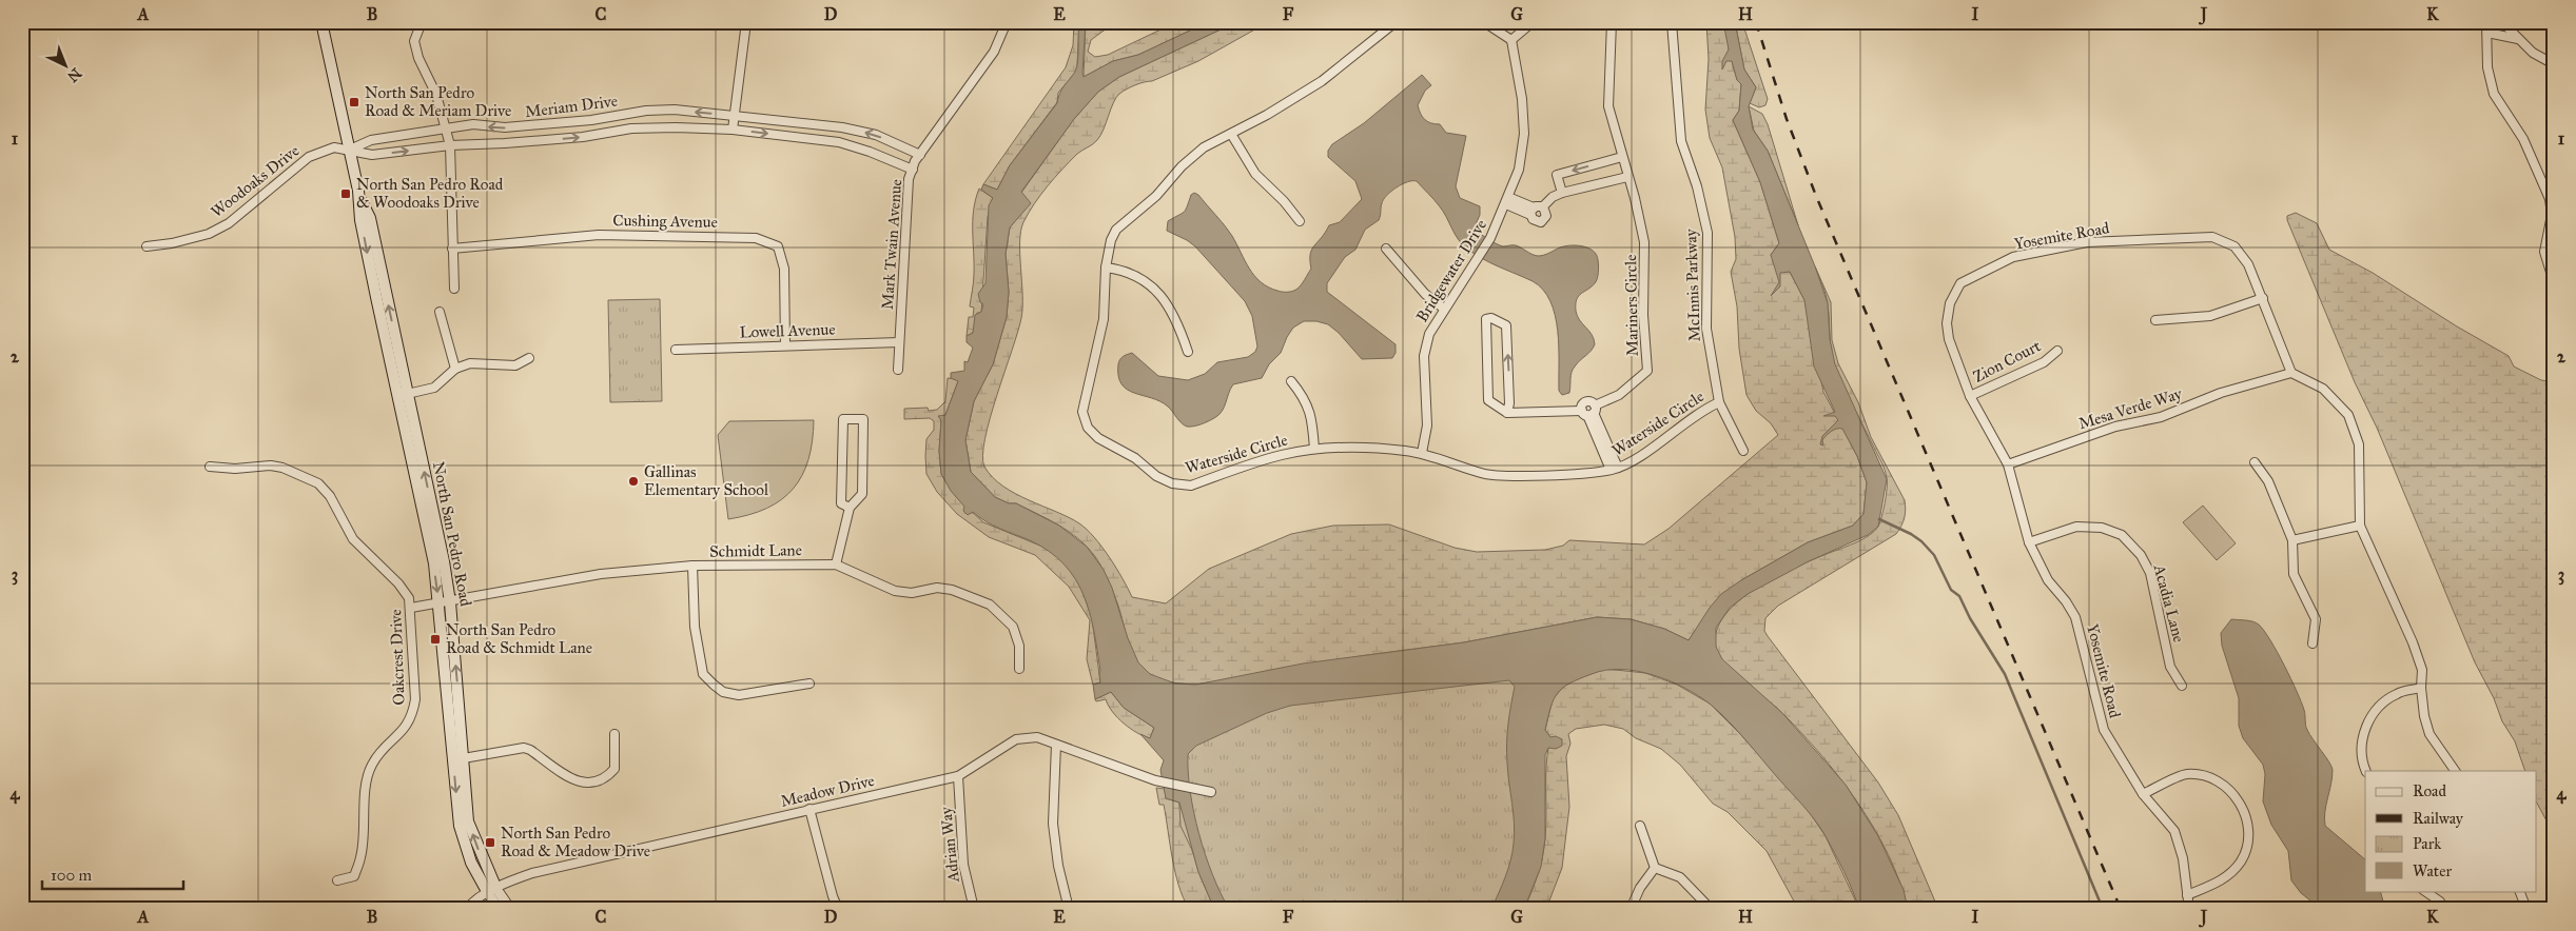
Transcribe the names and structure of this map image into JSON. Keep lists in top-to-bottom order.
{
  "streets": {
    "main road": ["North San Pedro Road"],
    "street": [
      "Meriam Drive",
      "Woodoaks Drive",
      "Cushing Avenue",
      "Yosemite Road",
      "Mark Twain Avenue",
      "Bridgewater Drive",
      "McInnis Parkway",
      "Mariners Circle",
      "Lowell Avenue",
      "Zion Court",
      "Mesa Verde Way",
      "Waterside Circle",
      "Schmidt Lane",
      "Acadia Lane",
      "Oakcrest Drive",
      "Meadow Drive",
      "Adrian Way"
    ]
  },
  "crossings": [
    ["Meriam Drive", "Woodoaks Drive"],
    ["Meriam Drive", "Mark Twain Avenue"],
    ["Meriam Drive", "North San Pedro Road"],
    ["Woodoaks Drive", "North San Pedro Road"],
    ["Cushing Avenue", "Lowell Avenue"],
    ["Yosemite Road", "Zion Court"],
    ["Yosemite Road", "Mesa Verde Way"],
    ["Yosemite Road", "Acadia Lane"],
    ["Mark Twain Avenue", "Lowell Avenue"],
    ["Bridgewater Drive", "Waterside Circle"],
    ["McInnis Parkway", "Waterside Circle"],
    ["North San Pedro Road", "Schmidt Lane"],
    ["North San Pedro Road", "Meadow Drive"],
    ["Schmidt Lane", "Oakcrest Drive"],
    ["Meadow Drive", "Adrian Way"]
  ],
  "places": {
    "transit": [
      "North San Pedro Road & Meriam Drive",
      "North San Pedro Road & Woodoaks Drive",
      "North San Pedro Road & Schmidt Lane",
      "North San Pedro Road & Meadow Drive"
    ],
    "other": ["Gallinas Elementary School"]
  },
  "legend": [
    "Road",
    "Railway",
    "Park",
    "Water"
  ],
  "scale_bar": "100 m",
  "north": "bottom right",
  "grid": {
    "columns": [
      "A",
      "B",
      "C",
      "D",
      "E",
      "F",
      "G",
      "H",
      "I",
      "J",
      "K"
    ],
    "rows": [
      "1",
      "2",
      "3",
      "4"
    ]
  }
}
